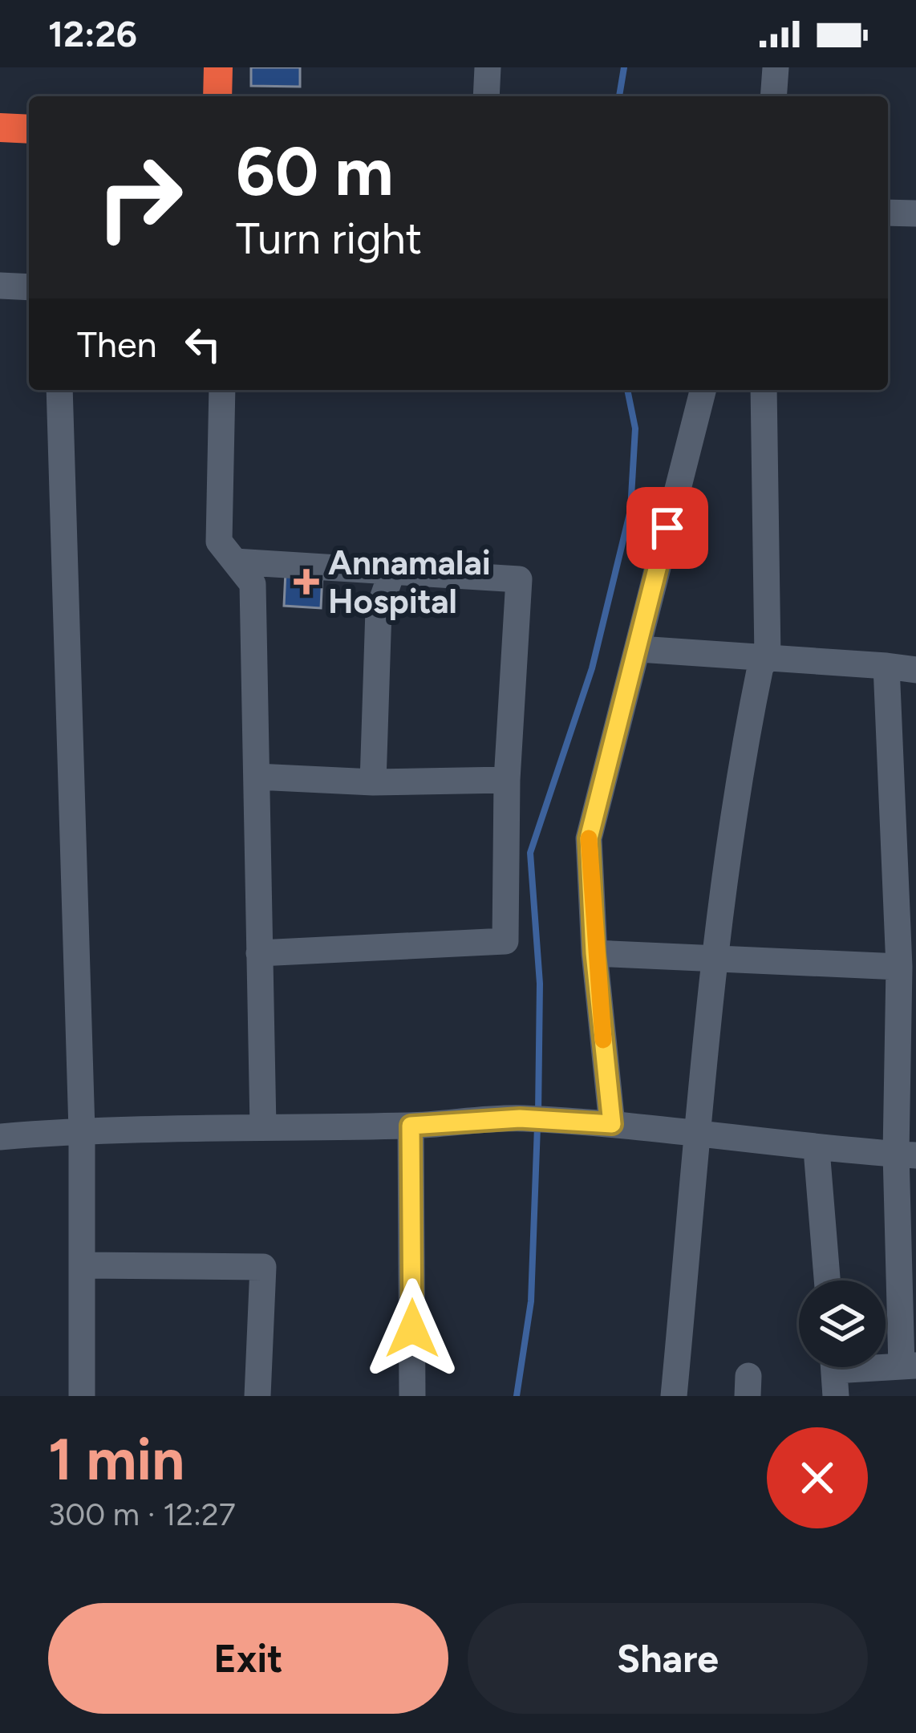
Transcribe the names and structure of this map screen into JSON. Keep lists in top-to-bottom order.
{
  "places": {
    "health": ["Annamalai Hospital"]
  },
  "page": {
    "status": "12:26",
    "turn": ["60 m", "Turn right"],
    "then": "Then",
    "heading": ["1 min", "300 m · 12:27"],
    "buttons": ["Exit", "Share"]
  }
}
